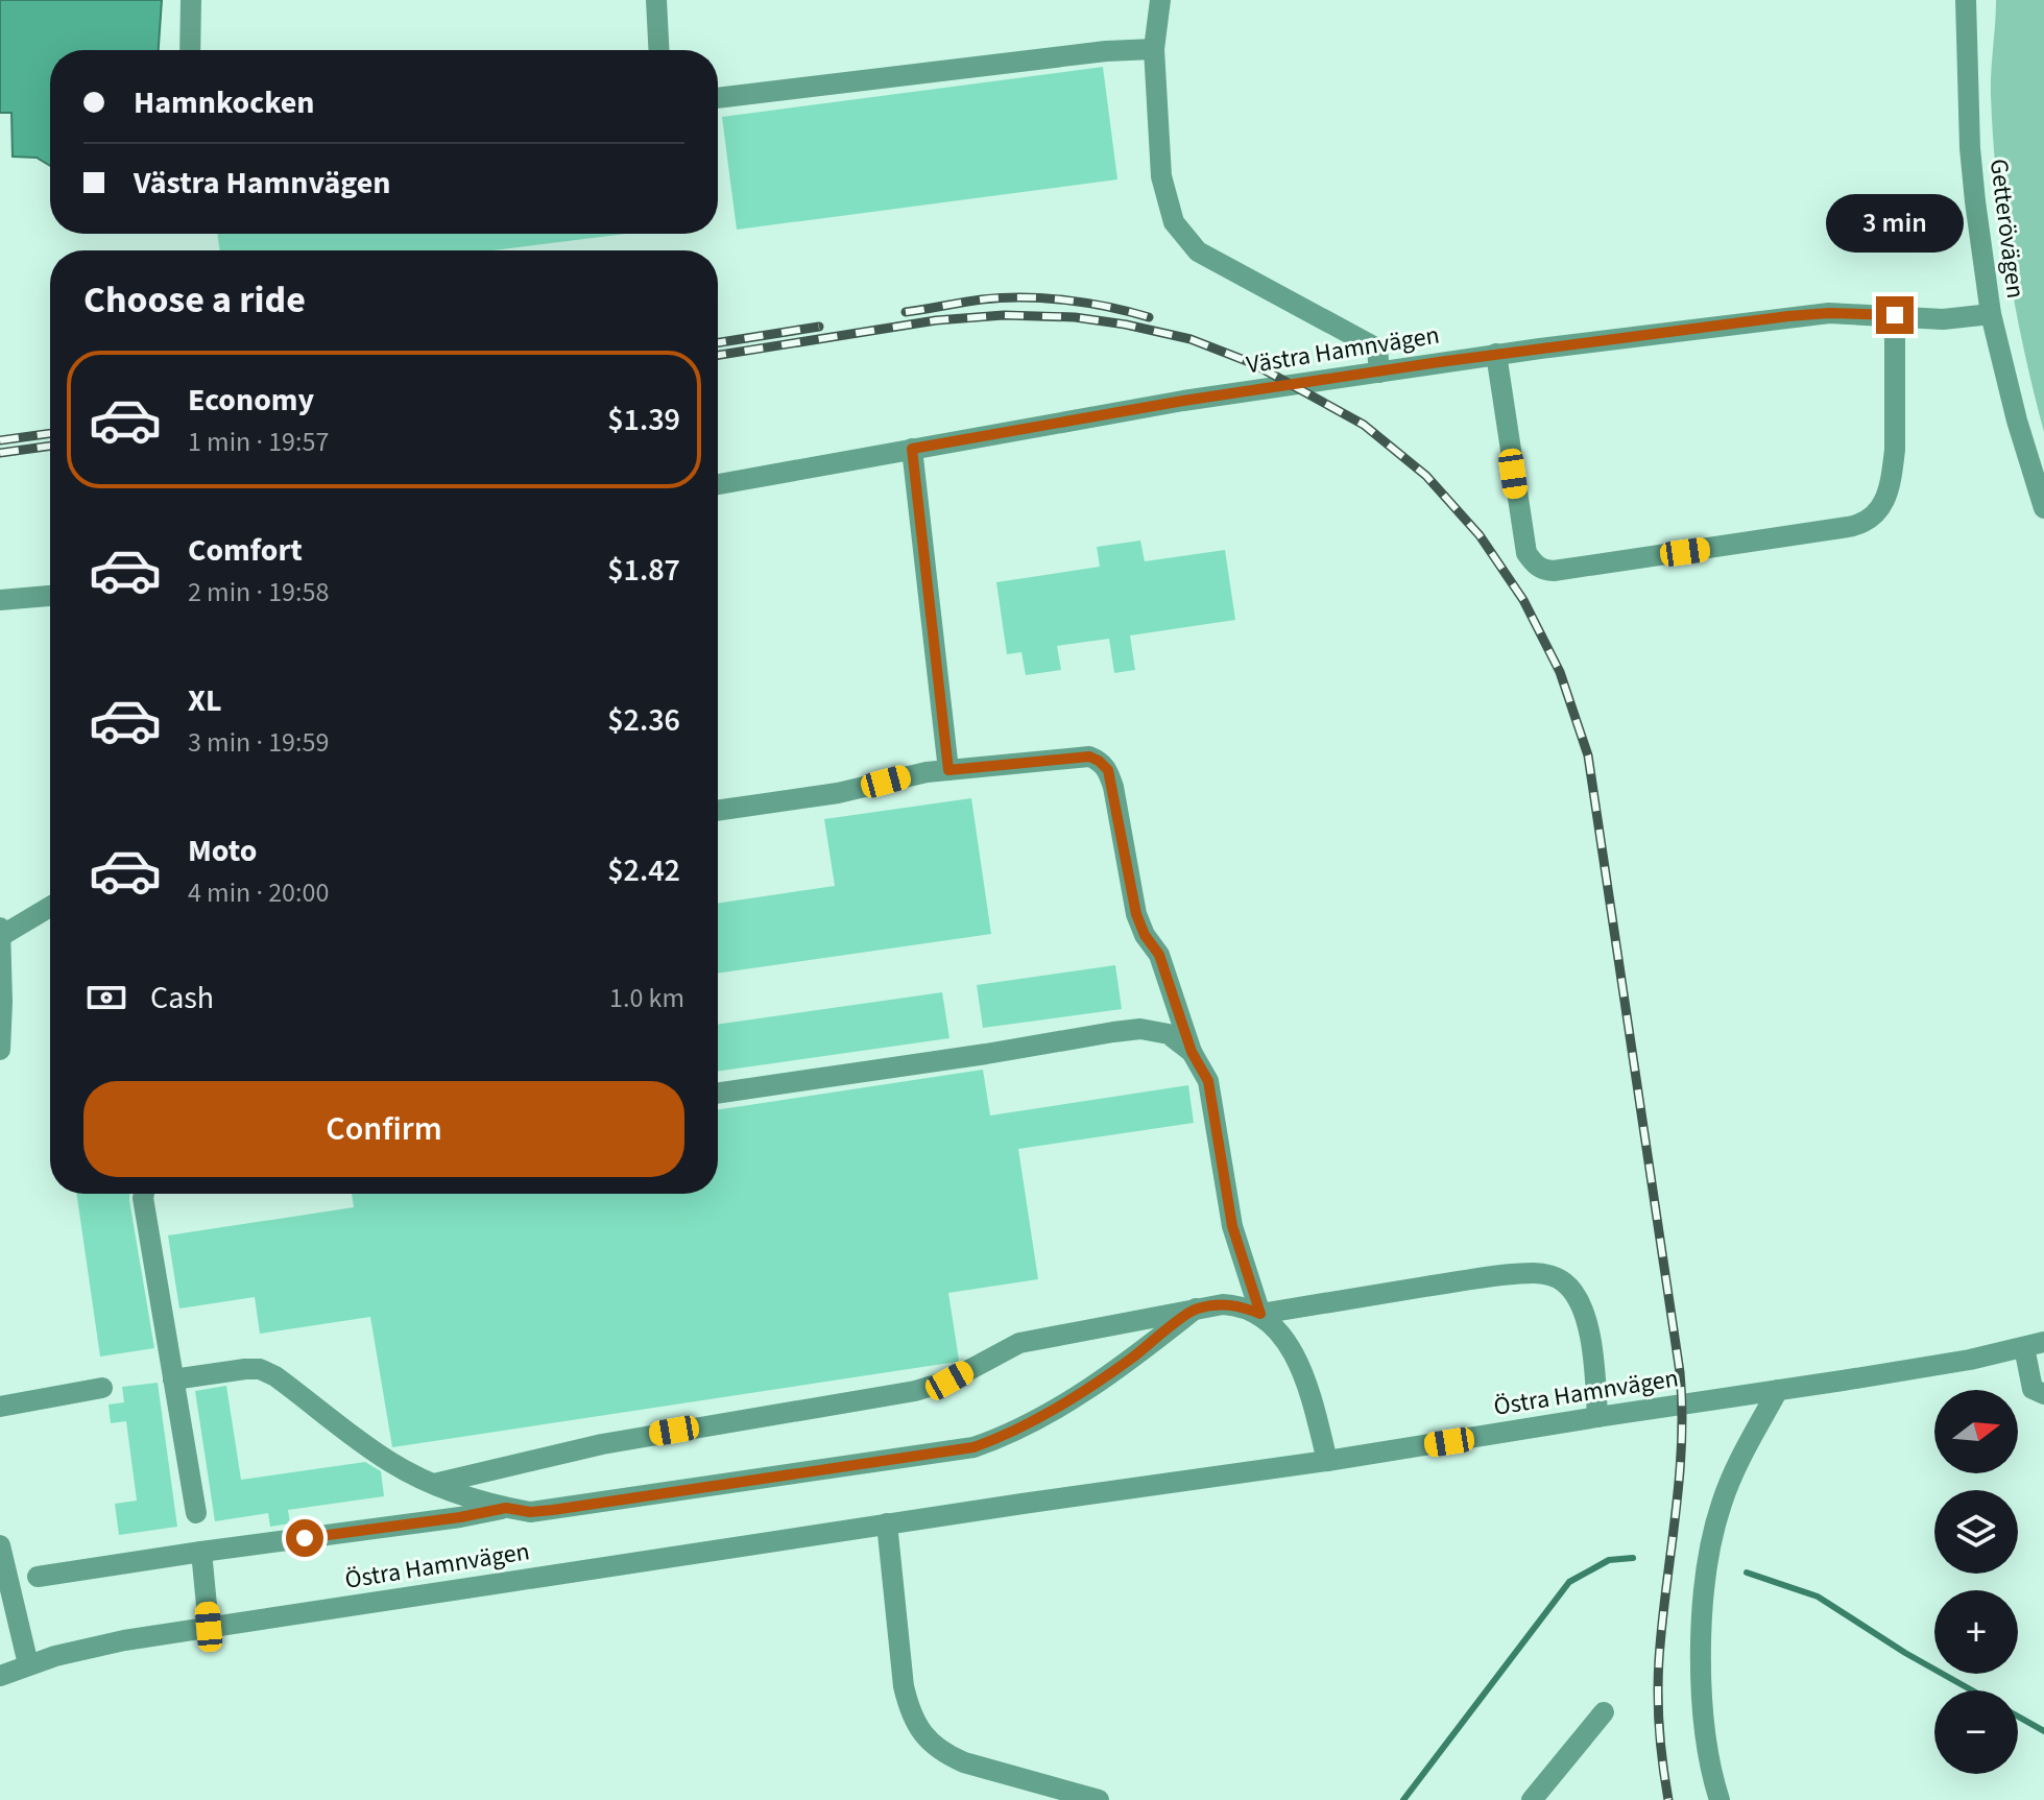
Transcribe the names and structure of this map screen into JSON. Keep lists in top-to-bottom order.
{
  "streets": {
    "street": ["Getterövägen", "Västra Hamnvägen", "Östra Hamnvägen"]
  },
  "crossings": [
    ["Getterövägen", "Västra Hamnvägen"]
  ],
  "north": "right",
  "page": {
    "banner": ["Hamnkocken", "Västra Hamnvägen"],
    "bubble": "3 min",
    "heading": "Choose a ride",
    "list": [
      {
        "name": "Economy",
        "note": "1 min · 19:57",
        "value": "$1.39"
      },
      {
        "name": "Comfort",
        "note": "2 min · 19:58",
        "value": "$1.87"
      },
      {
        "name": "XL",
        "note": "3 min · 19:59",
        "value": "$2.36"
      },
      {
        "name": "Moto",
        "note": "4 min · 20:00",
        "value": "$2.42"
      }
    ],
    "pay": ["Cash", "1.0 km"],
    "buttons": "Confirm",
    "map_buttons": ["+", "−"]
  }
}
